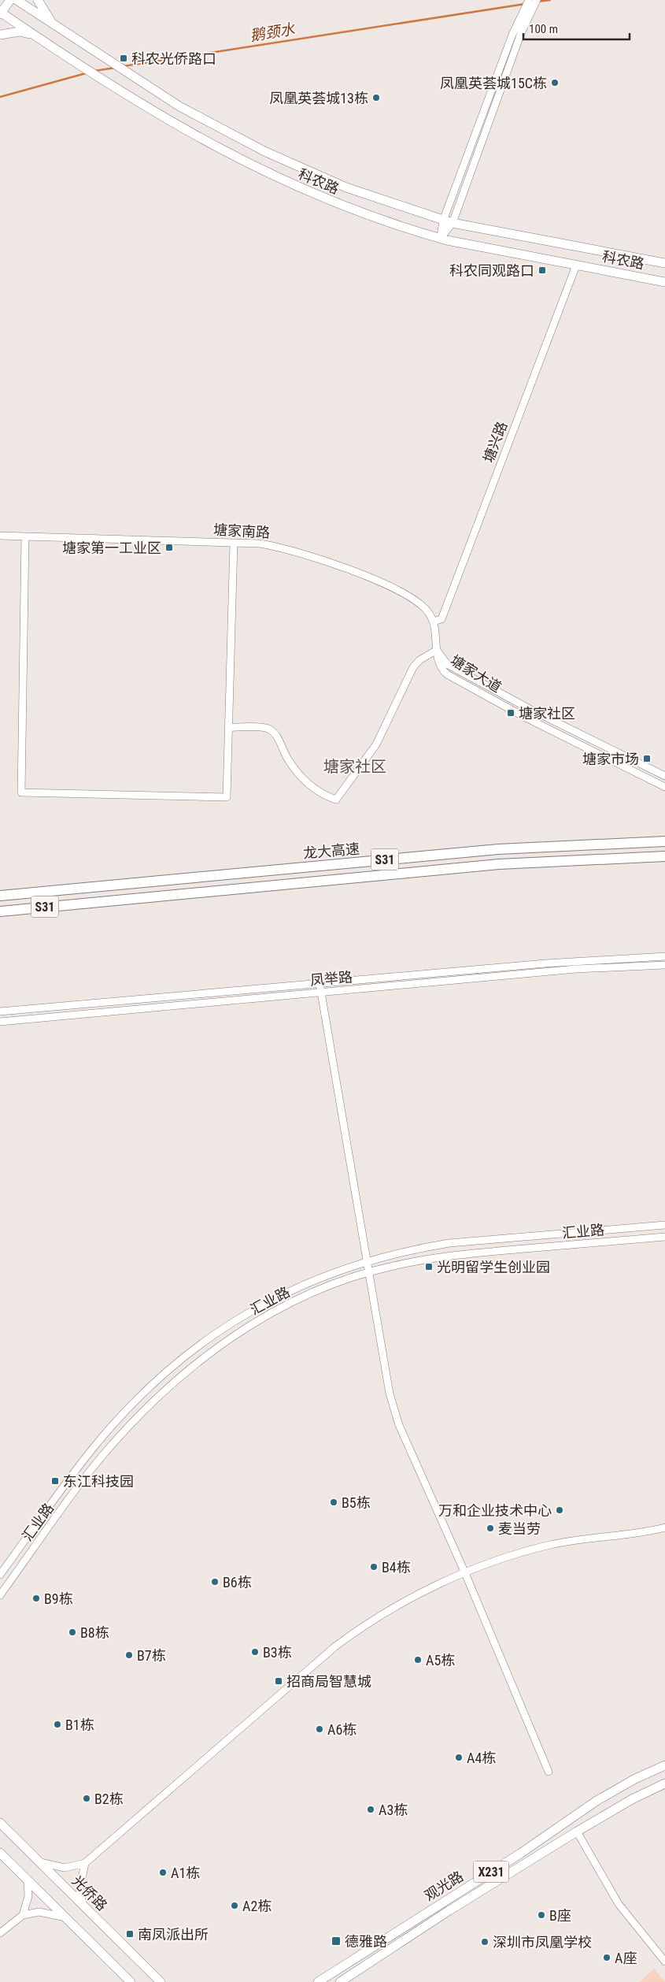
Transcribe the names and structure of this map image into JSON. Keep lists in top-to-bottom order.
{
  "streets": {
    "highway": ["龙大高速", "S31"],
    "main road": [
      "科农路",
      "X231",
      "观光路",
      "光侨路"
    ],
    "street": [
      "塘兴路",
      "塘家南路",
      "塘家大道",
      "凤举路",
      "汇业路"
    ]
  },
  "crossings": [
    ["科农路", "塘兴路"],
    ["塘兴路", "塘家南路"],
    ["塘家南路", "塘家大道"]
  ],
  "districts": ["塘家社区"],
  "water": ["鹅颈水"],
  "places": {
    "transit": [
      "科农光侨路口",
      "科农同观路口",
      "塘家第一工业区",
      "塘家社区",
      "塘家市场",
      "光明留学生创业园",
      "东江科技园",
      "招商局智慧城",
      "南凤派出所",
      "德雅路"
    ],
    "other": [
      "凤凰英荟城15C栋",
      "凤凰英荟城13栋",
      "B5栋",
      "万和企业技术中心",
      "麦当劳",
      "B4栋",
      "B6栋",
      "B9栋",
      "B8栋",
      "B3栋",
      "B7栋",
      "A5栋",
      "B1栋",
      "A6栋",
      "A4栋",
      "B2栋",
      "A3栋",
      "A1栋",
      "A2栋",
      "B座",
      "深圳市凤凰学校",
      "A座"
    ]
  },
  "scale_bar": "100 m"
}
